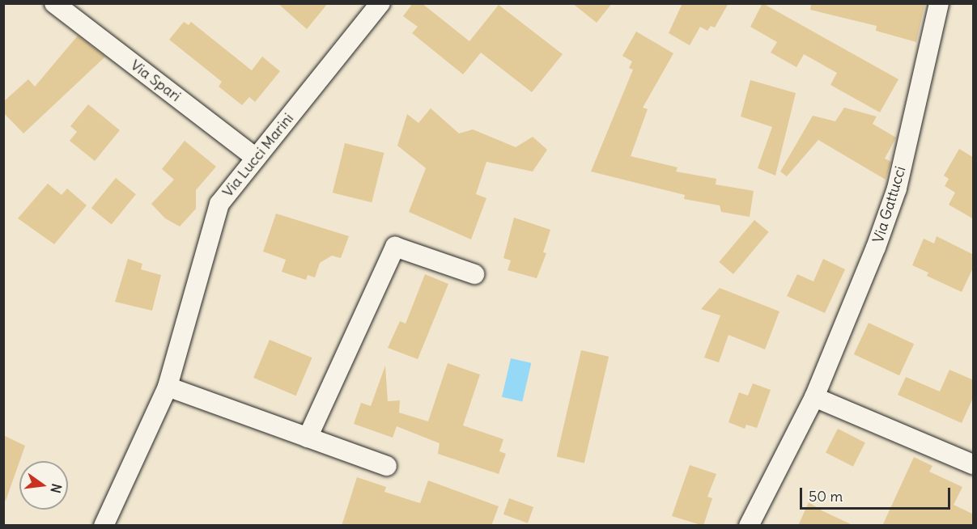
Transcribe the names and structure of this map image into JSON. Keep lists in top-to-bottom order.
{
  "streets": {
    "street": ["Via Spari", "Via Lucci Marini", "Via Gattucci"]
  },
  "crossings": [
    ["Via Spari", "Via Lucci Marini"]
  ],
  "scale_bar": "50 m",
  "north": "right"
}
